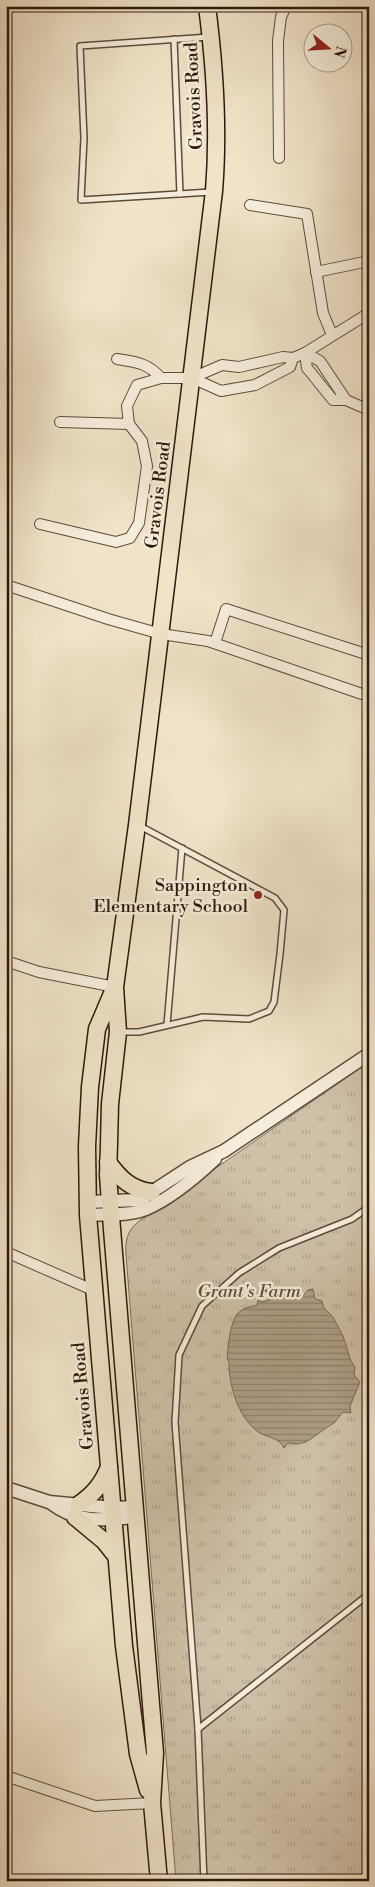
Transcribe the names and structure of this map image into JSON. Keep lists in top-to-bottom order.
{
  "streets": {
    "main road": ["Gravois Road"]
  },
  "parks": ["Grant's Farm"],
  "places": ["Sappington Elementary School"],
  "north": "right"
}
